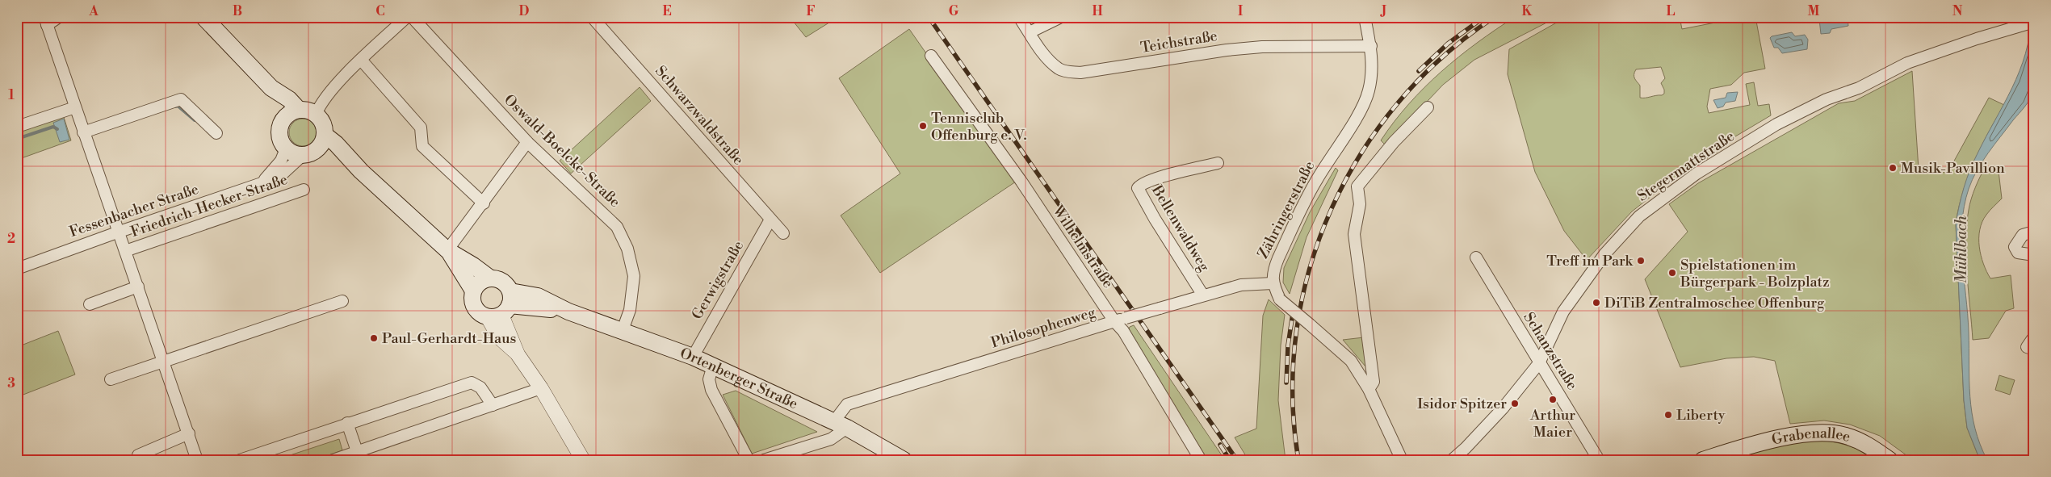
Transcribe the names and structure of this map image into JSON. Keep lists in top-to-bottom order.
{
  "streets": {
    "main road": ["Ortenberger Straße", "Grabenallee"],
    "street": [
      "Teichstraße",
      "Schwarzwaldstraße",
      "Oswald-Boelcke-Straße",
      "Stegermattstraße",
      "Friedrich-Hecker-Straße",
      "Zähringerstraße",
      "Fessenbacher Straße",
      "Bellenwaldweg",
      "Wilhelmstraße",
      "Gerwigstraße",
      "Philosophenweg",
      "Schanzstraße"
    ]
  },
  "crossings": [
    ["Teichstraße", "Zähringerstraße"],
    ["Schwarzwaldstraße", "Gerwigstraße"],
    ["Oswald-Boelcke-Straße", "Ortenberger Straße"],
    ["Stegermattstraße", "Schanzstraße"],
    ["Zähringerstraße", "Philosophenweg"],
    ["Bellenwaldweg", "Philosophenweg"],
    ["Wilhelmstraße", "Philosophenweg"],
    ["Gerwigstraße", "Ortenberger Straße"],
    ["Philosophenweg", "Ortenberger Straße"]
  ],
  "water": ["Mühlbach"],
  "places": [
    "Tennisclub Offenburg e. V.",
    "Musik-Pavillion",
    "Treff im Park",
    "Spielstationen im Bürgerpark - Bolzplatz",
    "DiTiB Zentralmoschee Offenburg",
    "Paul-Gerhardt-Haus",
    "Arthur Maier",
    "Isidor Spitzer",
    "Liberty"
  ],
  "grid": {
    "columns": [
      "A",
      "B",
      "C",
      "D",
      "E",
      "F",
      "G",
      "H",
      "I",
      "J",
      "K",
      "L",
      "M",
      "N"
    ],
    "rows": ["1", "2", "3"]
  }
}
